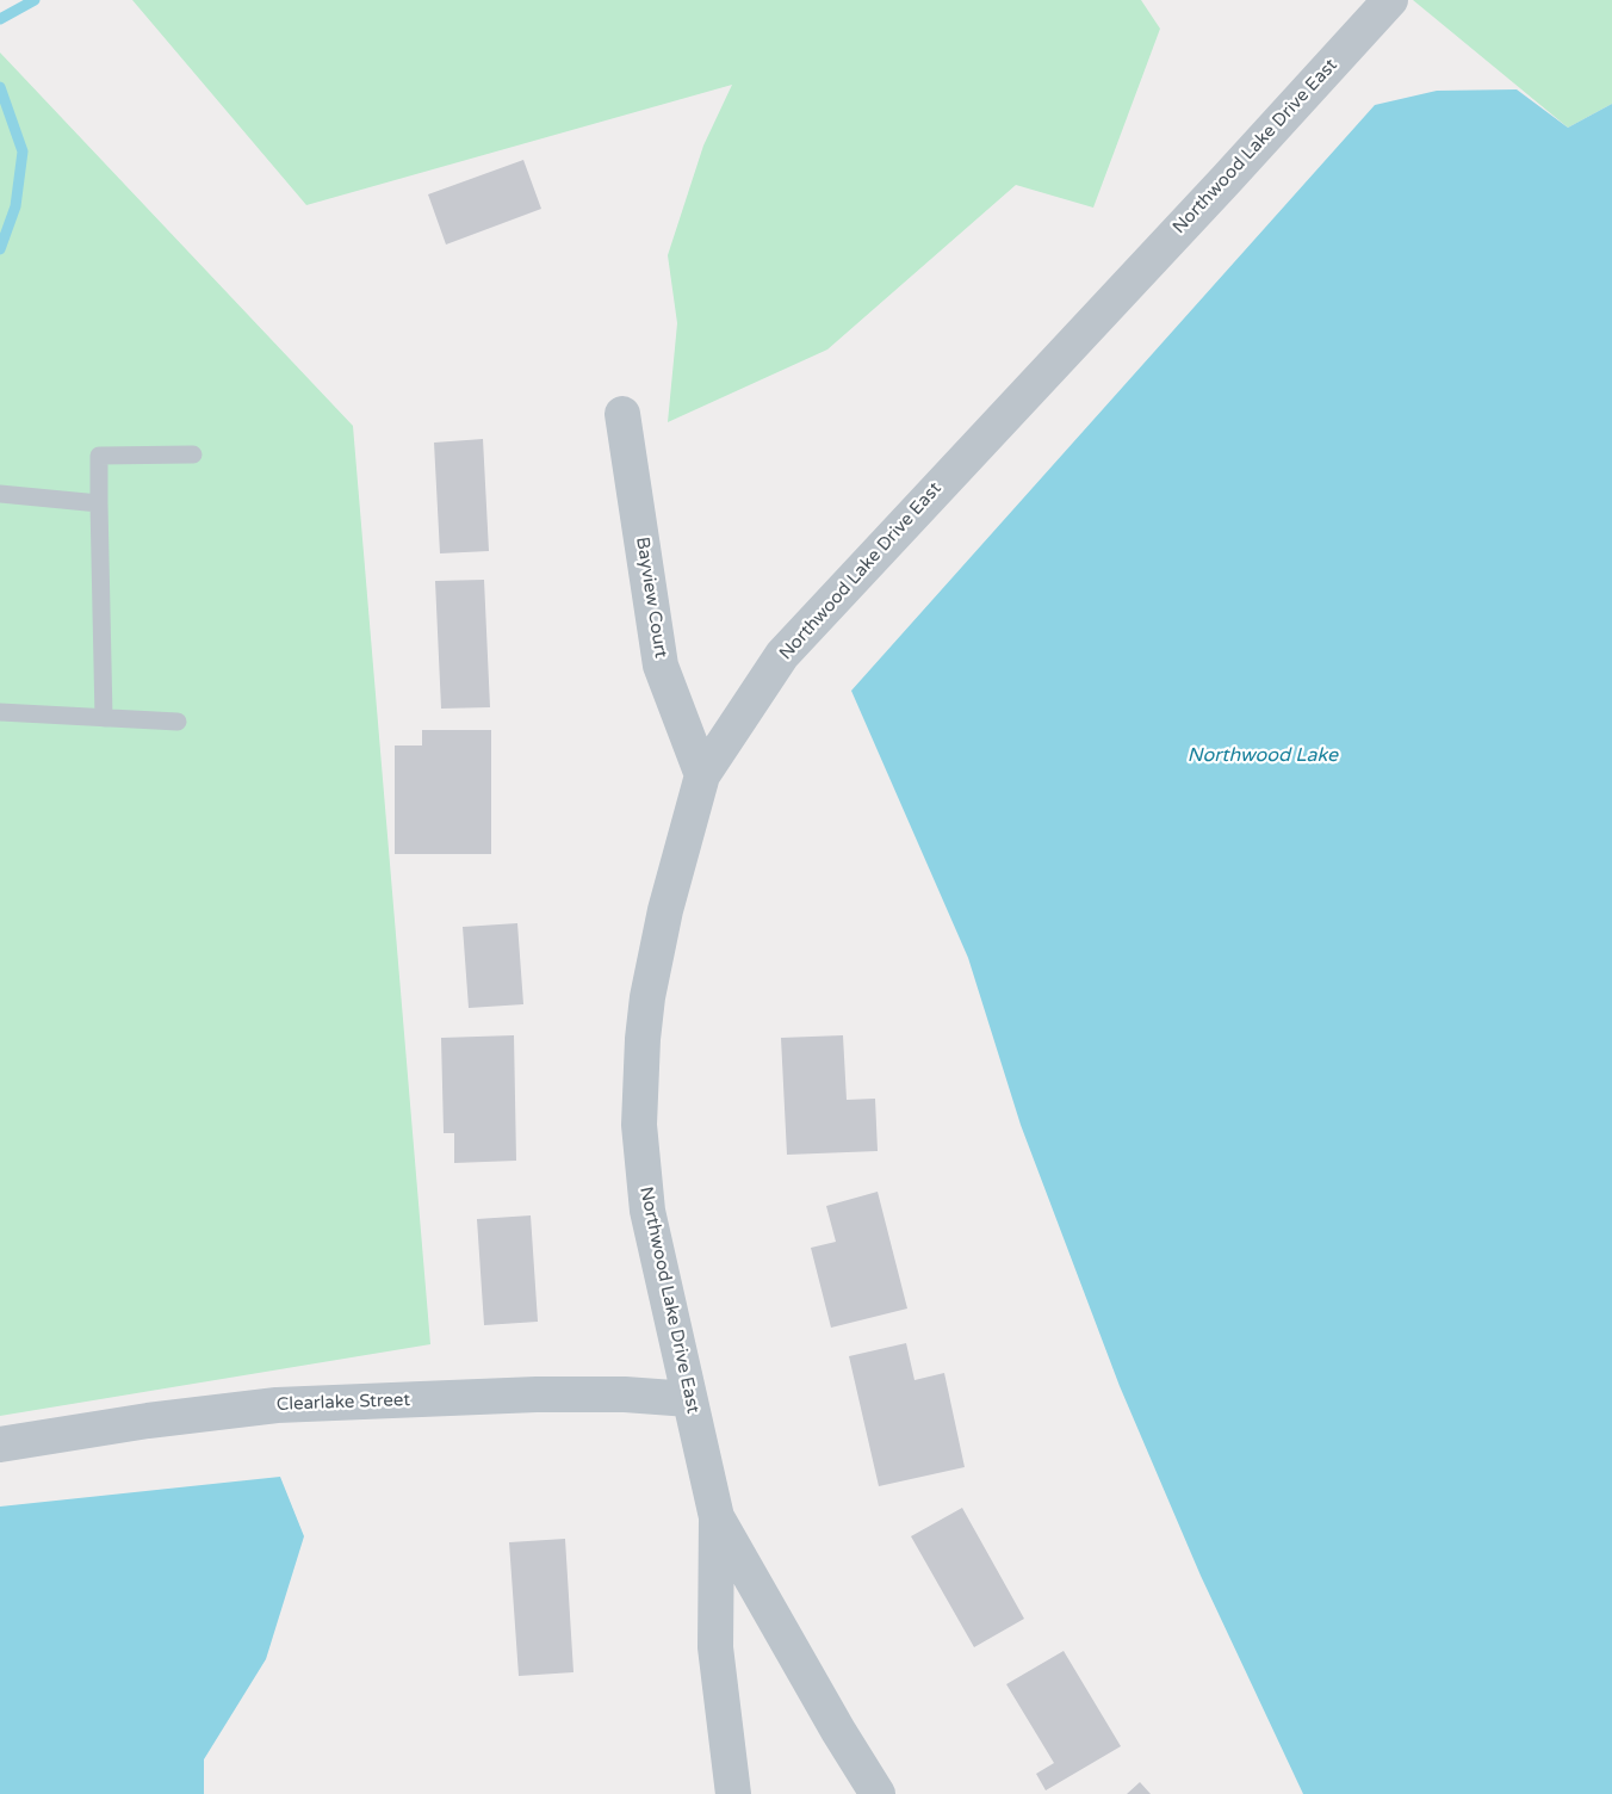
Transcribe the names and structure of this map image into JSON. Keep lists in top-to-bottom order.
{
  "streets": {
    "street": ["Northwood Lake Drive East", "Bayview Court", "Clearlake Street"]
  },
  "crossings": [
    ["Northwood Lake Drive East", "Bayview Court"],
    ["Northwood Lake Drive East", "Clearlake Street"]
  ],
  "water": ["Northwood Lake"]
}
